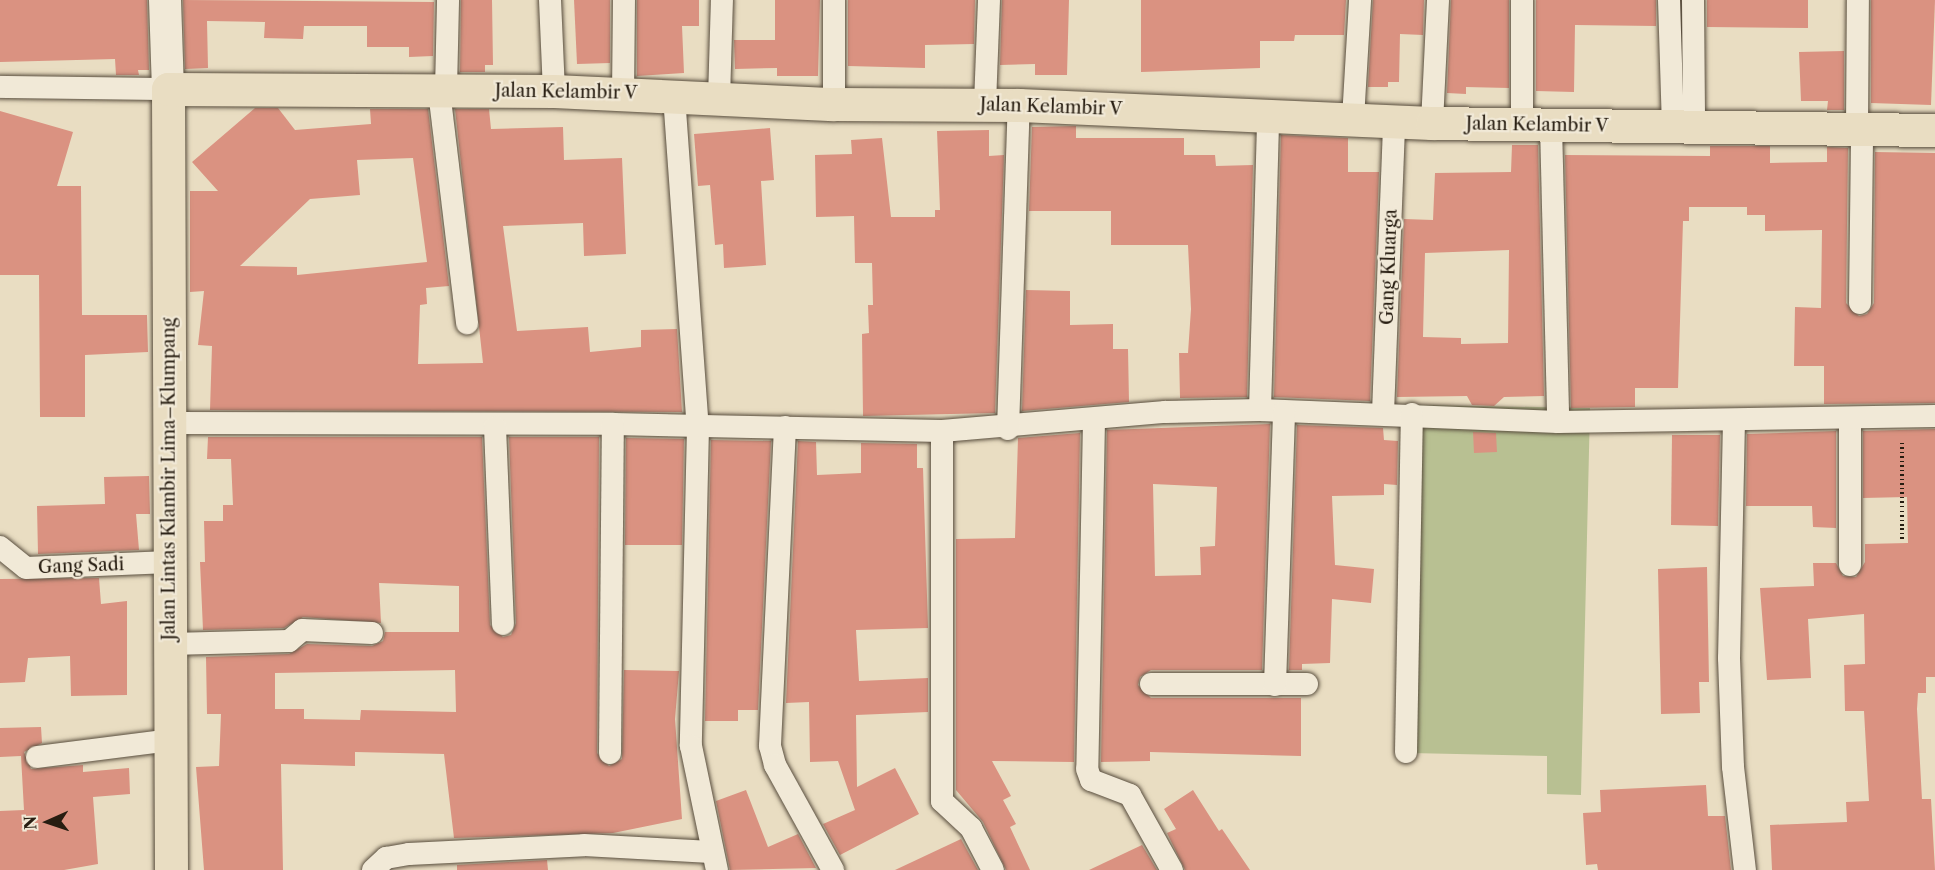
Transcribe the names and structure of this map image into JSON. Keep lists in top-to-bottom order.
{
  "streets": {
    "main road": ["Jalan Kelambir V", "Jalan Lintas Klambir Lima–Klumpang"],
    "street": ["Gang Kluarga", "Gang Sadi"]
  },
  "crossings": [
    ["Jalan Kelambir V", "Gang Kluarga"],
    ["Jalan Kelambir V", "Jalan Lintas Klambir Lima–Klumpang"],
    ["Jalan Lintas Klambir Lima–Klumpang", "Gang Sadi"]
  ],
  "north": "left"
}
